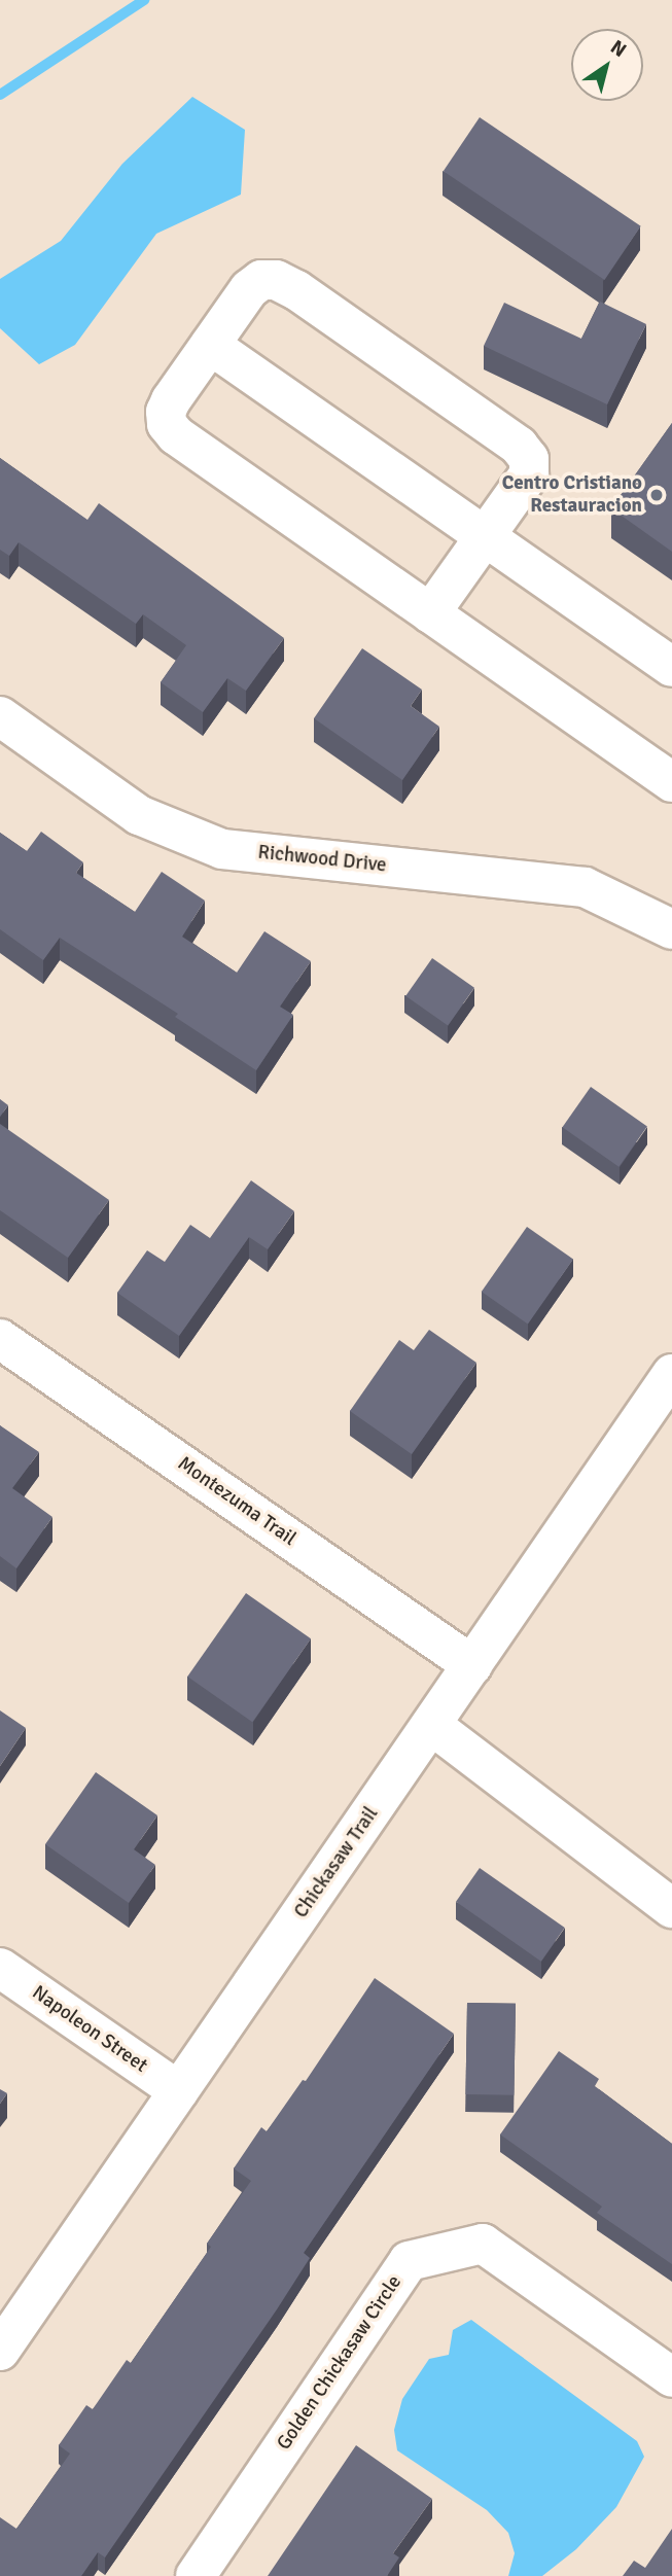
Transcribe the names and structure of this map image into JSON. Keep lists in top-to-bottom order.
{
  "streets": {
    "street": [
      "Richwood Drive",
      "Montezuma Trail",
      "Chickasaw Trail",
      "Napoleon Street",
      "Golden Chickasaw Circle"
    ]
  },
  "crossings": [
    ["Montezuma Trail", "Chickasaw Trail"],
    ["Chickasaw Trail", "Napoleon Street"]
  ],
  "places": ["Centro Cristiano Restauracion"],
  "north": "top right"
}
